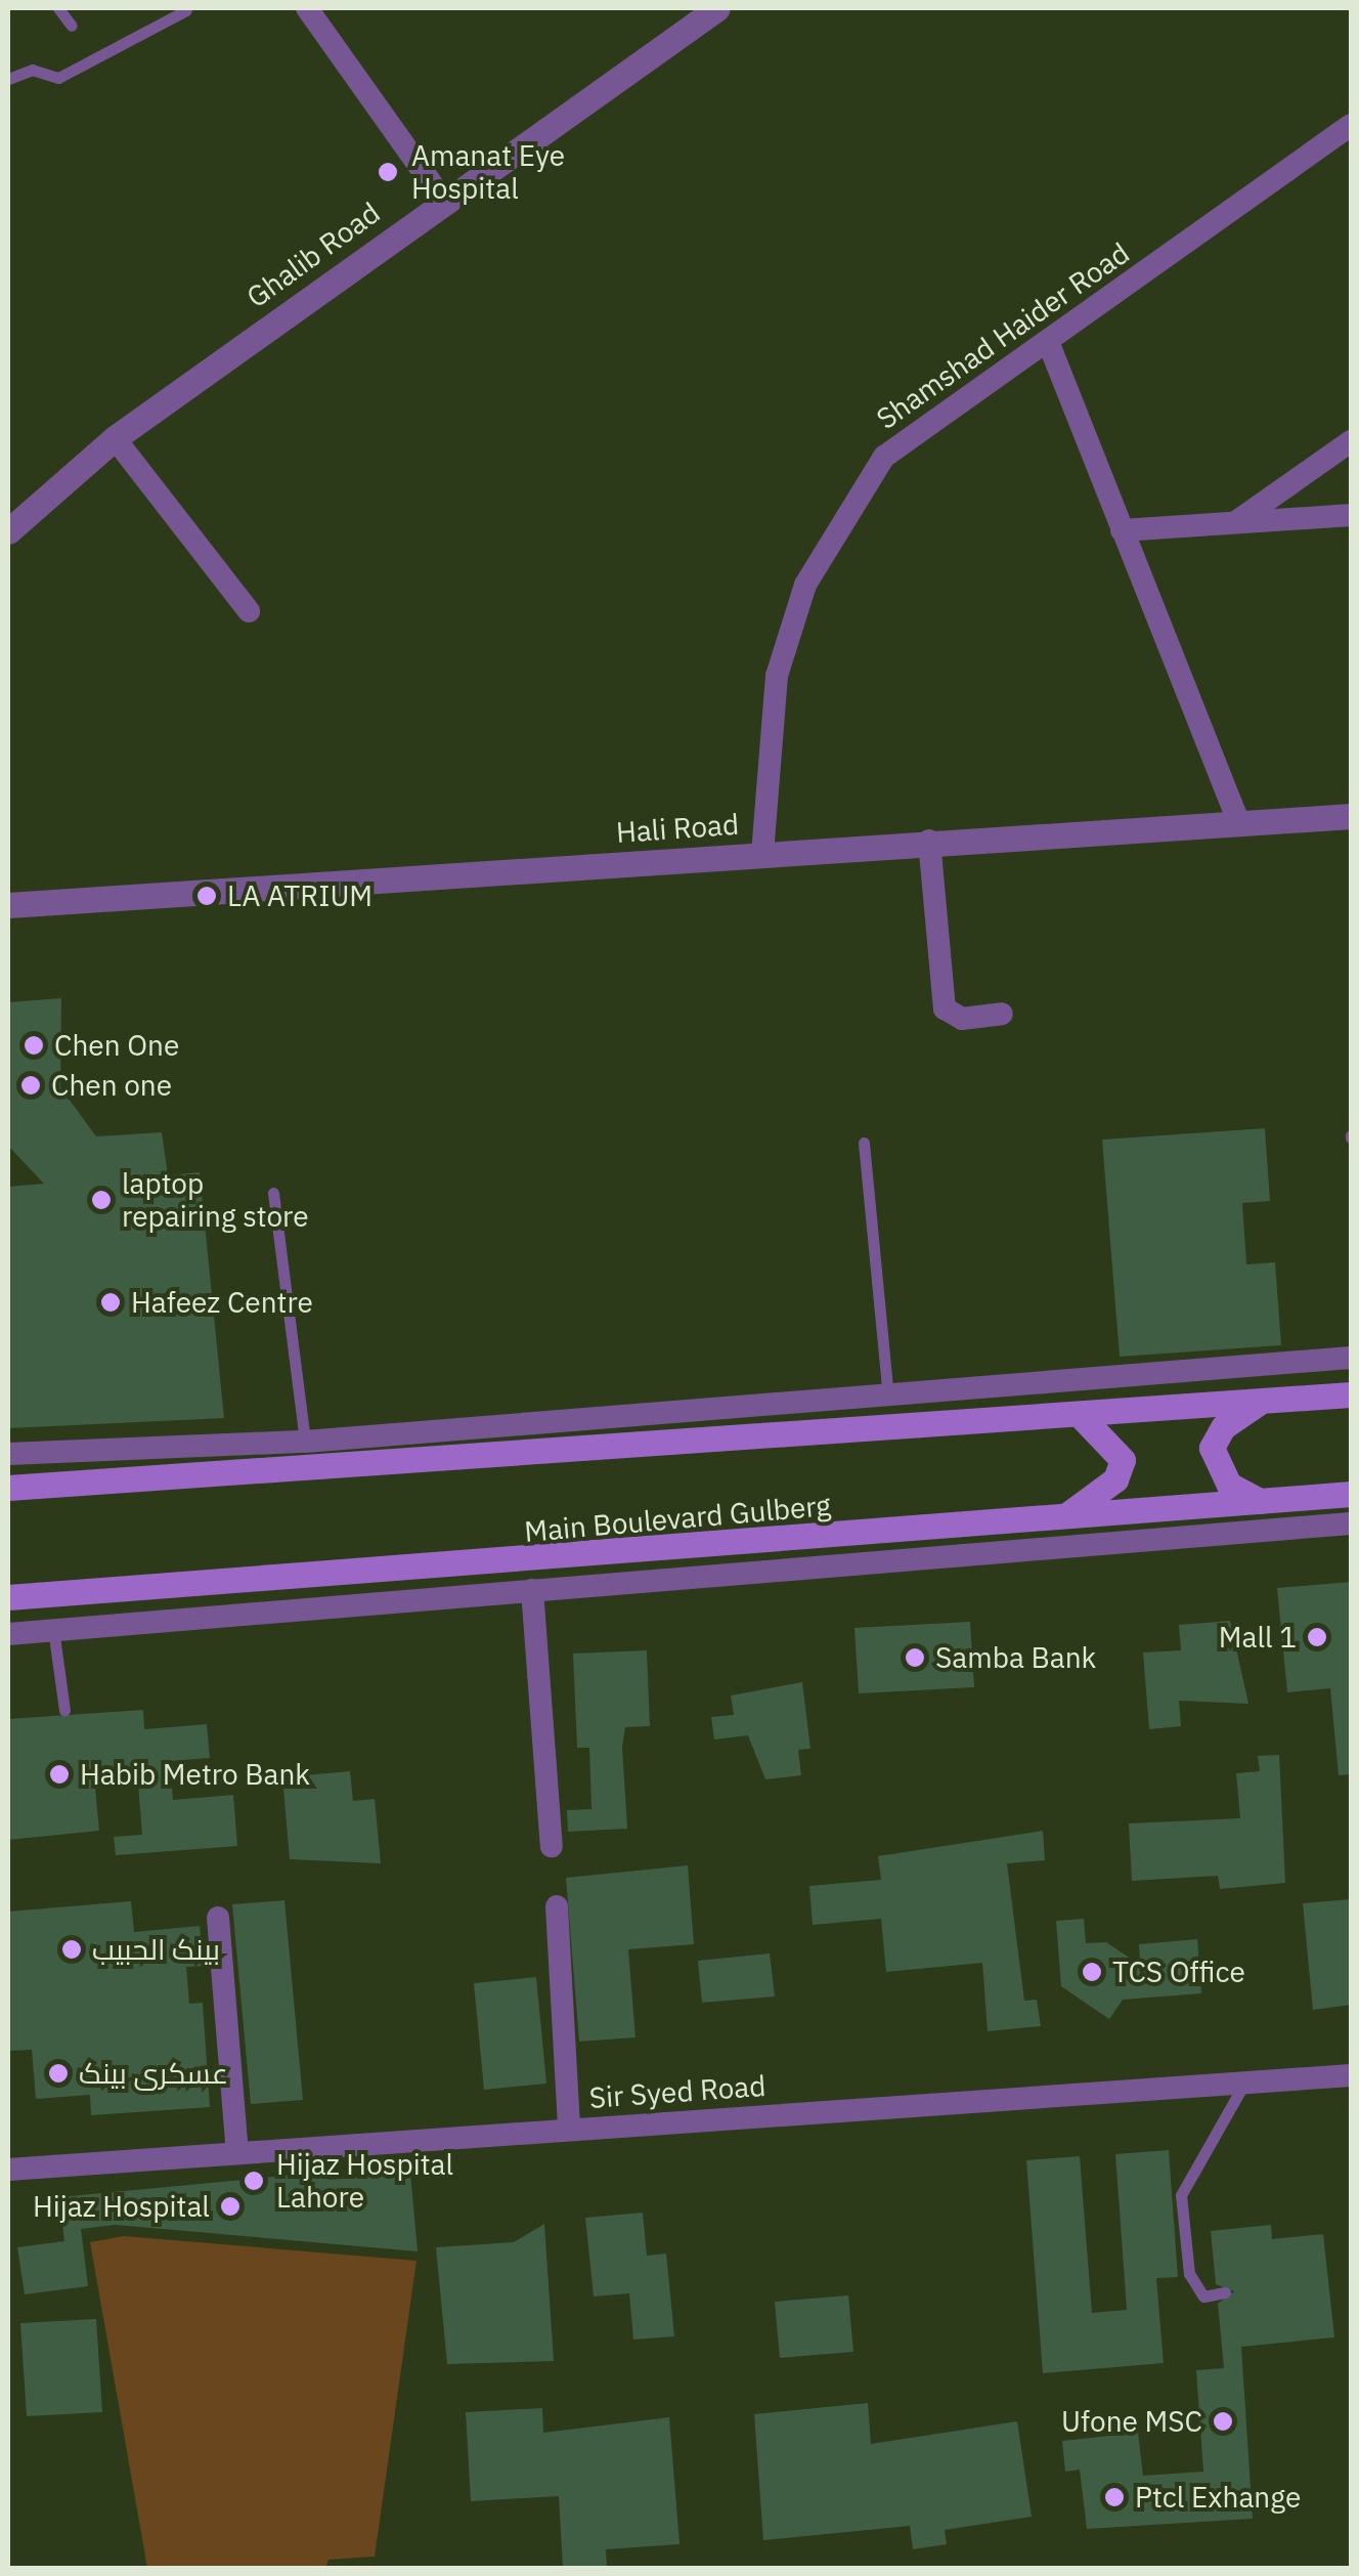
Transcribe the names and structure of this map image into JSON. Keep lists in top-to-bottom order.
{
  "streets": {
    "main road": ["Main Boulevard Gulberg"],
    "street": [
      "Ghalib Road",
      "Shamshad Haider Road",
      "Hali Road",
      "Sir Syed Road"
    ]
  },
  "crossings": [
    ["Shamshad Haider Road", "Hali Road"]
  ],
  "places": [
    "Amanat Eye Hospital",
    "LA ATRIUM",
    "Chen One",
    "Chen one",
    "laptop repairing store",
    "Hafeez Centre",
    "Mall 1",
    "Samba Bank",
    "Habib Metro Bank",
    "بينک الحبيب",
    "TCS Office",
    "عسکری بینک",
    "Hijaz Hospital Lahore",
    "Hijaz Hospital",
    "Ufone MSC",
    "Ptcl Exhange"
  ]
}
